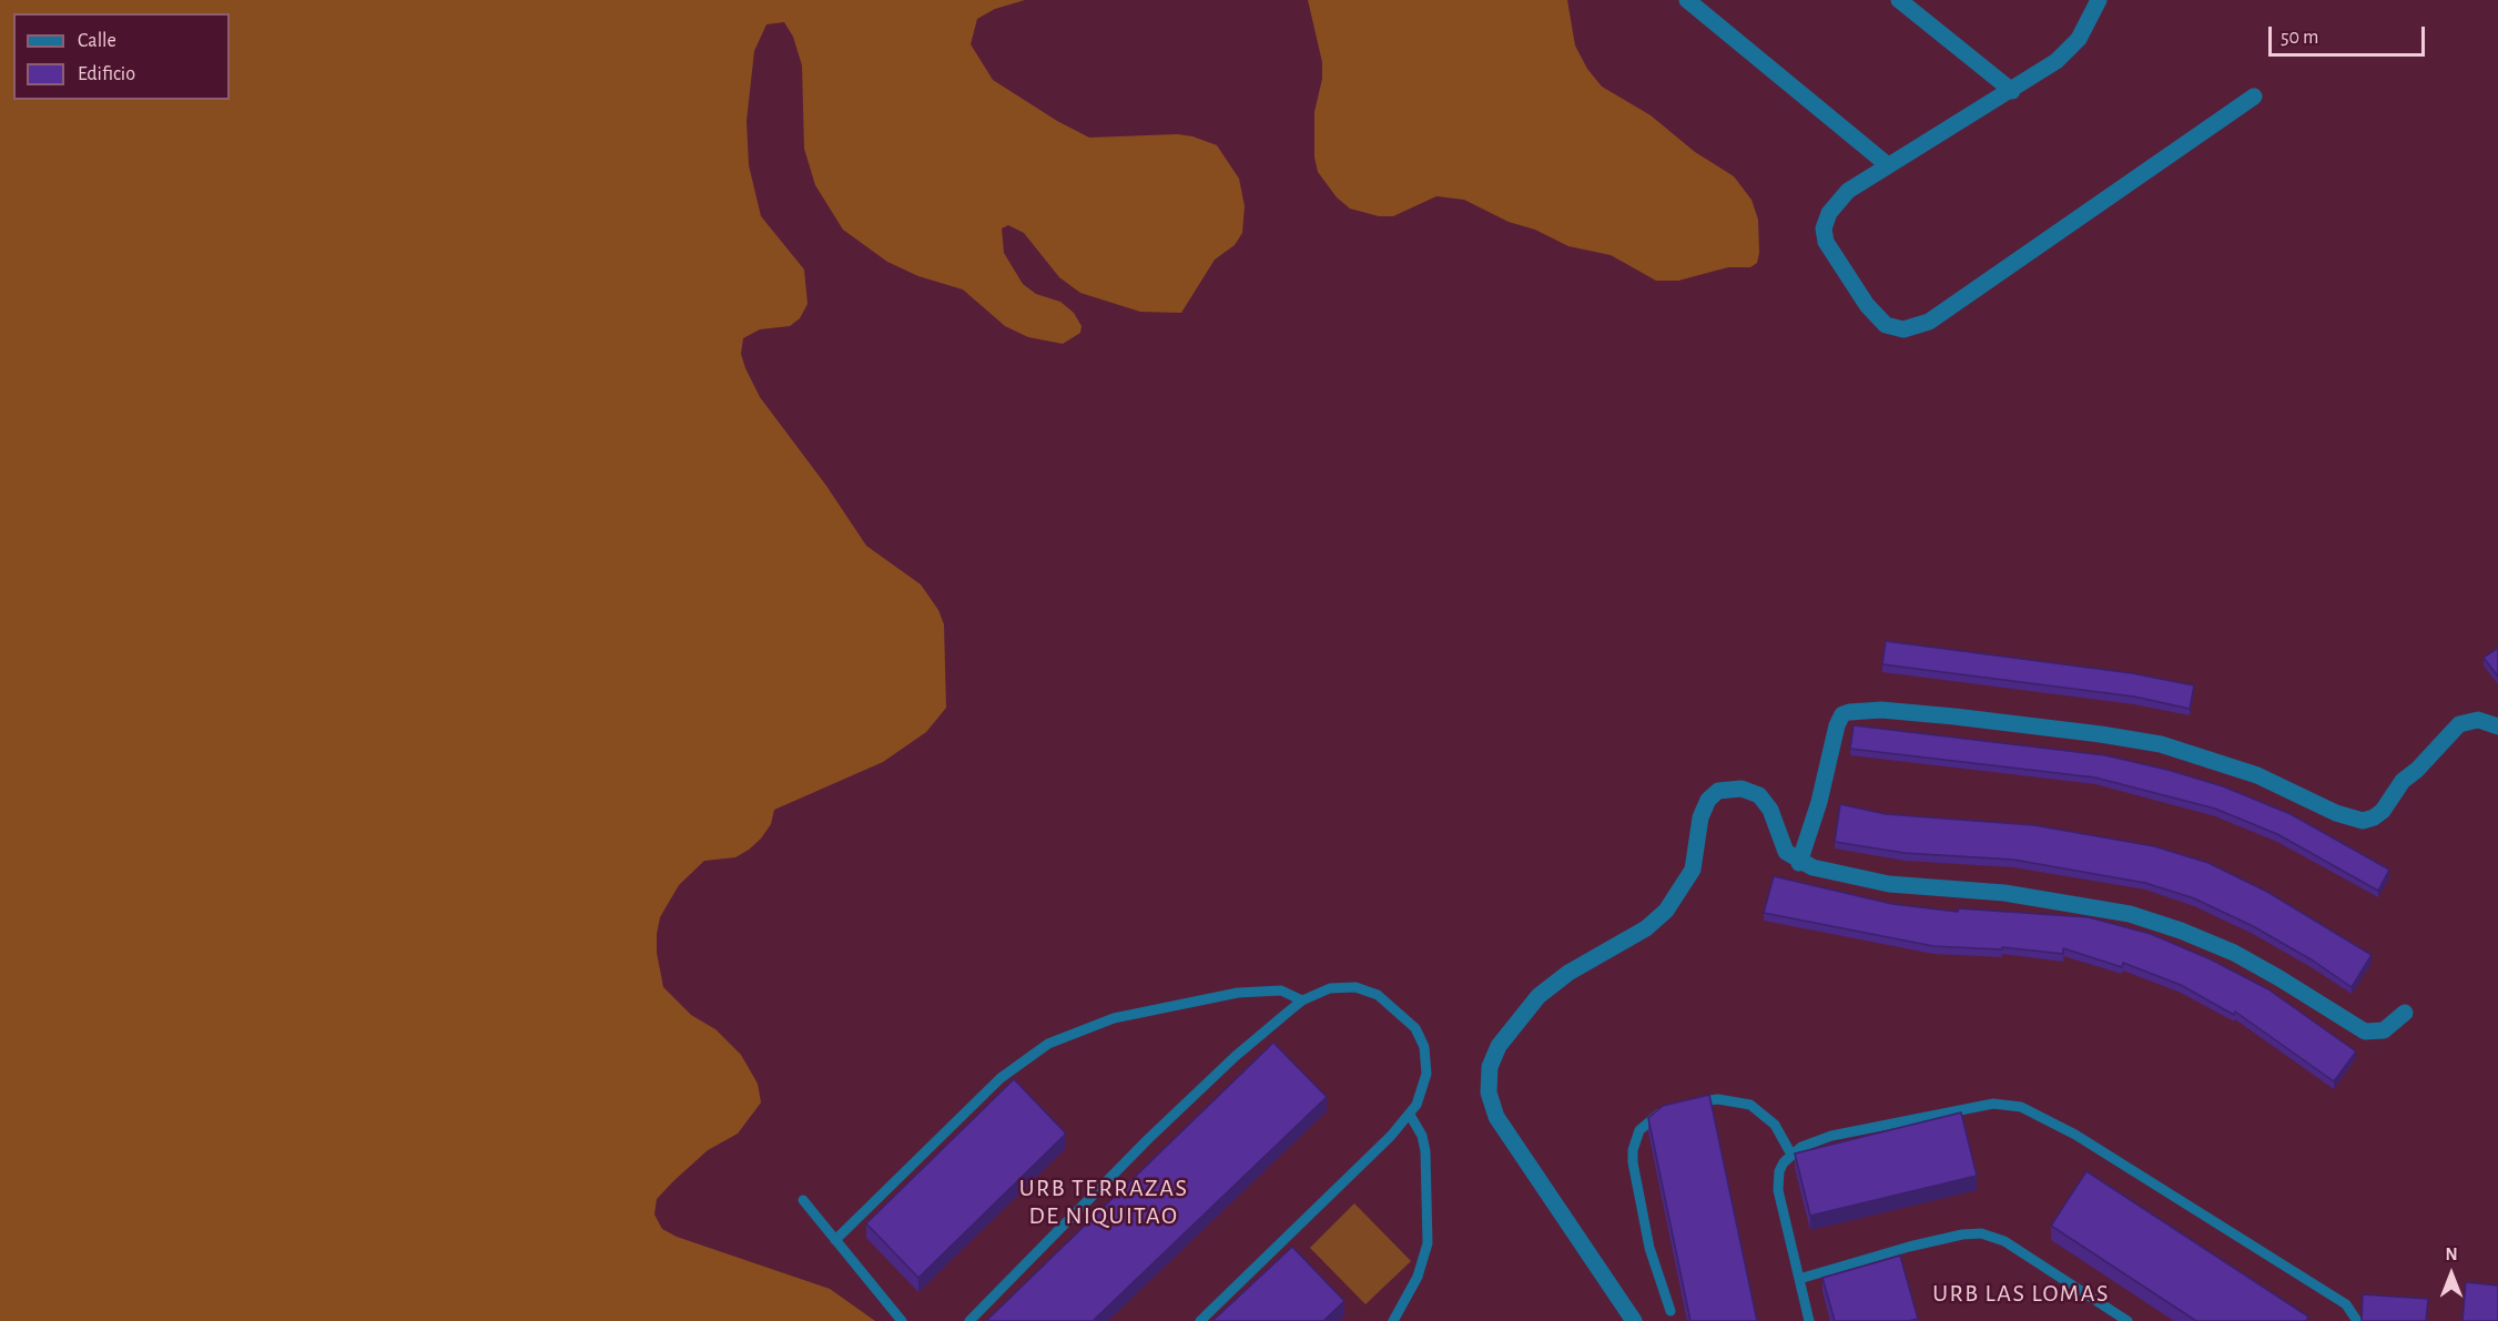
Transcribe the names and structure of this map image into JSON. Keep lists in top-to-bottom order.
{
  "districts": ["URB TERRAZAS DE NIQUITAO", "URB LAS LOMAS"],
  "legend": ["Calle", "Edificio"],
  "scale_bar": "50 m",
  "north": "top"
}
